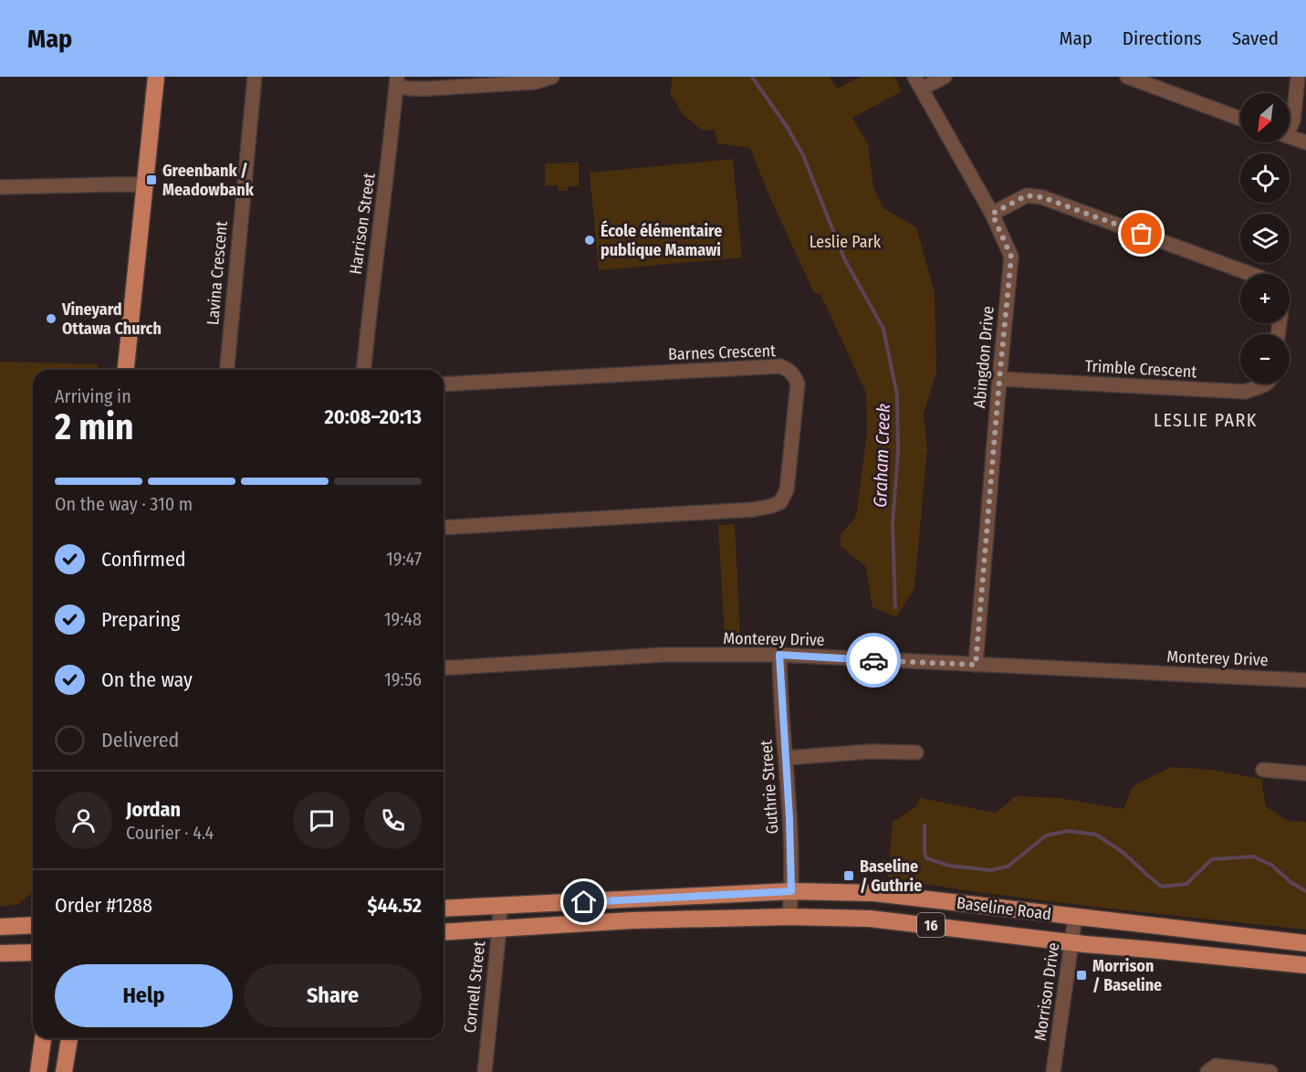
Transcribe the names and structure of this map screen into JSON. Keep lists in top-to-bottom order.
{
  "streets": {
    "main road": ["Baseline Road", "16"],
    "street": [
      "Harrison Street",
      "Lavina Crescent",
      "Barnes Crescent",
      "Abingdon Drive",
      "Trimble Crescent",
      "Monterey Drive",
      "Guthrie Street",
      "Cornell Street",
      "Morrison Drive"
    ]
  },
  "crossings": [
    ["Abingdon Drive", "Trimble Crescent"],
    ["Abingdon Drive", "Monterey Drive"],
    ["Monterey Drive", "Guthrie Street"],
    ["Guthrie Street", "Baseline Road"],
    ["Baseline Road", "Cornell Street"],
    ["Baseline Road", "Morrison Drive"]
  ],
  "districts": ["LESLIE PARK"],
  "water": ["Graham Creek"],
  "parks": ["Leslie Park"],
  "places": {
    "transit": ["Greenbank / Meadowbank", "Baseline / Guthrie", "Morrison / Baseline"],
    "other": ["École élémentaire publique Mamawi", "Vineyard Ottawa Church"]
  },
  "north": "bottom left",
  "page": {
    "header": "Map",
    "nav": ["Map", "Directions", "Saved"],
    "map_buttons": ["+", "−"],
    "heading": ["2 min", "Arriving in", "20:08–20:13"],
    "panel": [
      "Jordan",
      "Courier · 4.4",
      "Order #1288",
      "$44.52"
    ],
    "bar": "On the way · 310 m",
    "list": [
      ["Confirmed", "19:47"],
      ["Preparing", "19:48"],
      ["On the way", "19:56"],
      "Delivered"
    ],
    "buttons": ["Help", "Share"]
  }
}
